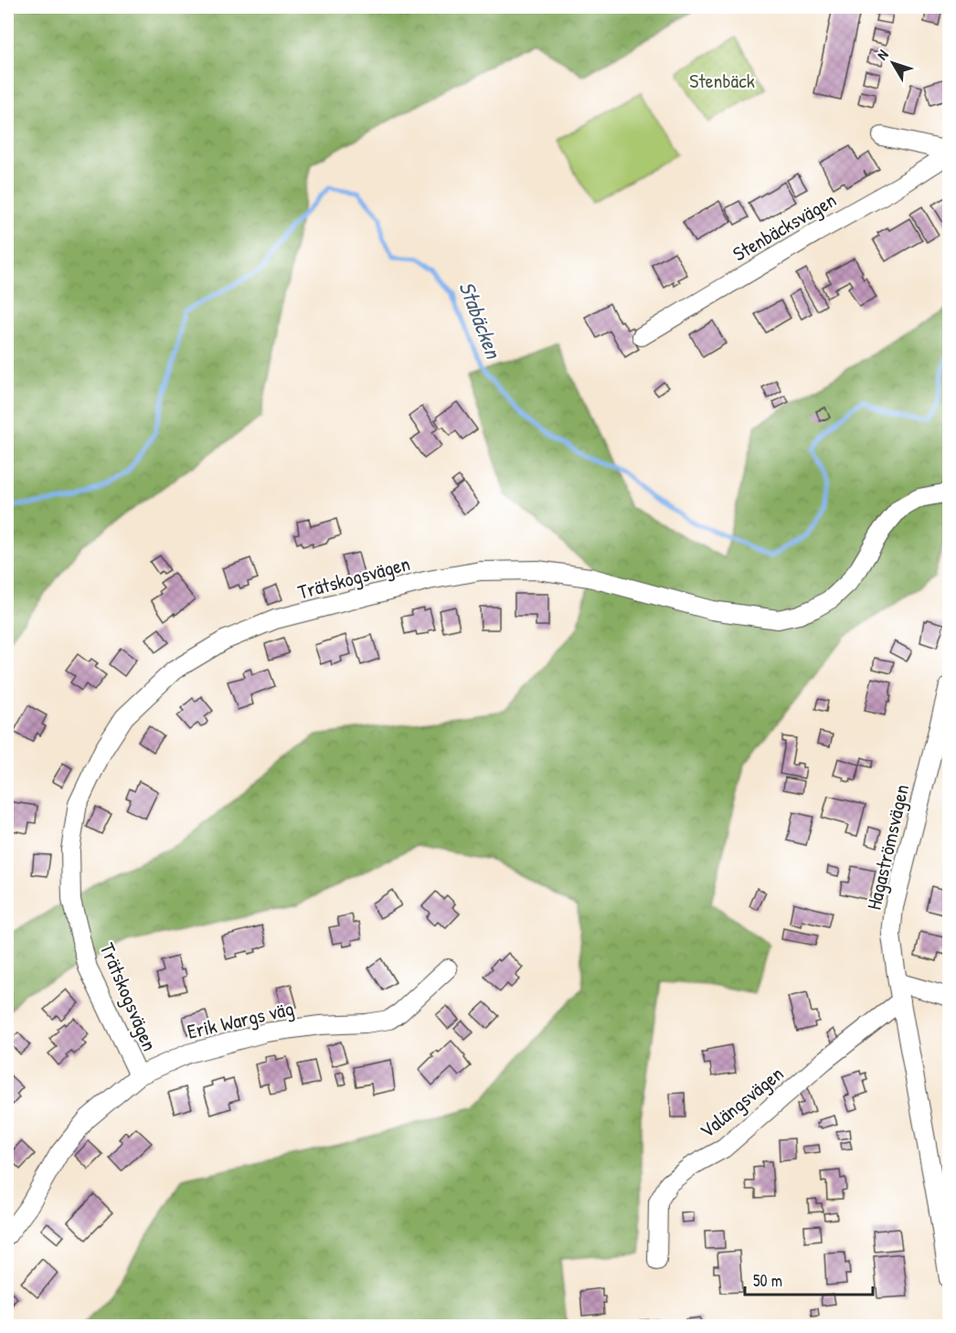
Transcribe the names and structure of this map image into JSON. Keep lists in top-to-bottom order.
{
  "streets": {
    "street": [
      "Stenbäcksvägen",
      "Trätskogsvägen",
      "Hagaströmsvägen",
      "Erik Wargs väg",
      "Valängsvägen"
    ]
  },
  "crossings": [
    ["Trätskogsvägen", "Erik Wargs väg"],
    ["Hagaströmsvägen", "Valängsvägen"]
  ],
  "water": ["Stabäcken"],
  "parks": ["Stenbäck"],
  "scale_bar": "50 m",
  "north": "top left"
}
